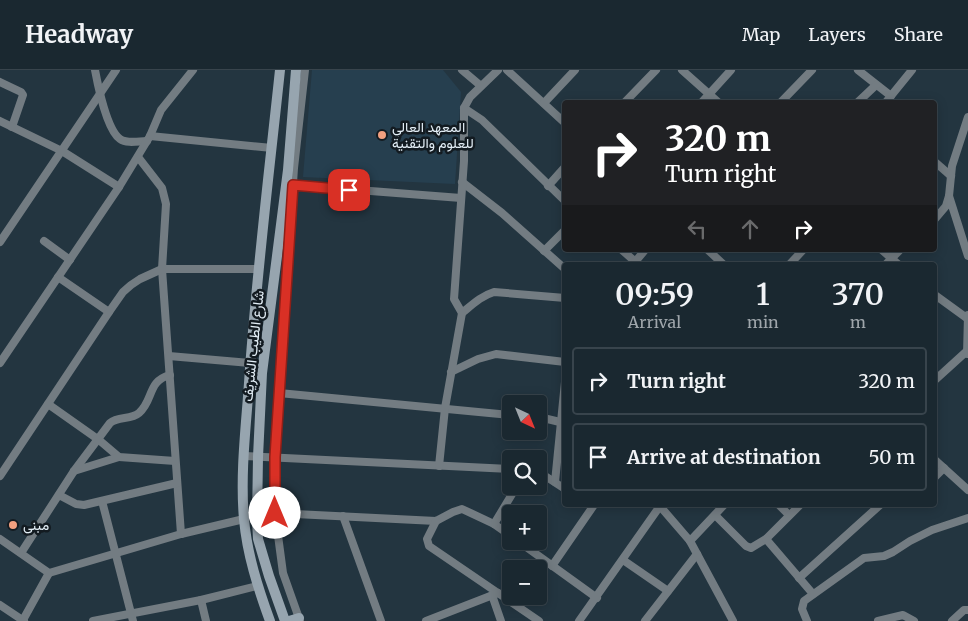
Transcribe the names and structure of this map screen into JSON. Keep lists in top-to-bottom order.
{
  "streets": {
    "main road": ["شارع الطيب الشريف"]
  },
  "places": ["المعهد العالي للعلوم والتقنية", "مبنى"],
  "north": "bottom right",
  "page": {
    "header": "Headway",
    "nav": ["Map", "Layers", "Share"],
    "turn": ["320 m", "Turn right"],
    "eta": [
      "09:59",
      "Arrival",
      "1",
      "min",
      "370",
      "m"
    ],
    "list": [
      {
        "name": "Turn right",
        "value": "320 m"
      },
      {
        "name": "Arrive at destination",
        "value": "50 m"
      }
    ],
    "map_buttons": ["+", "−"]
  }
}
